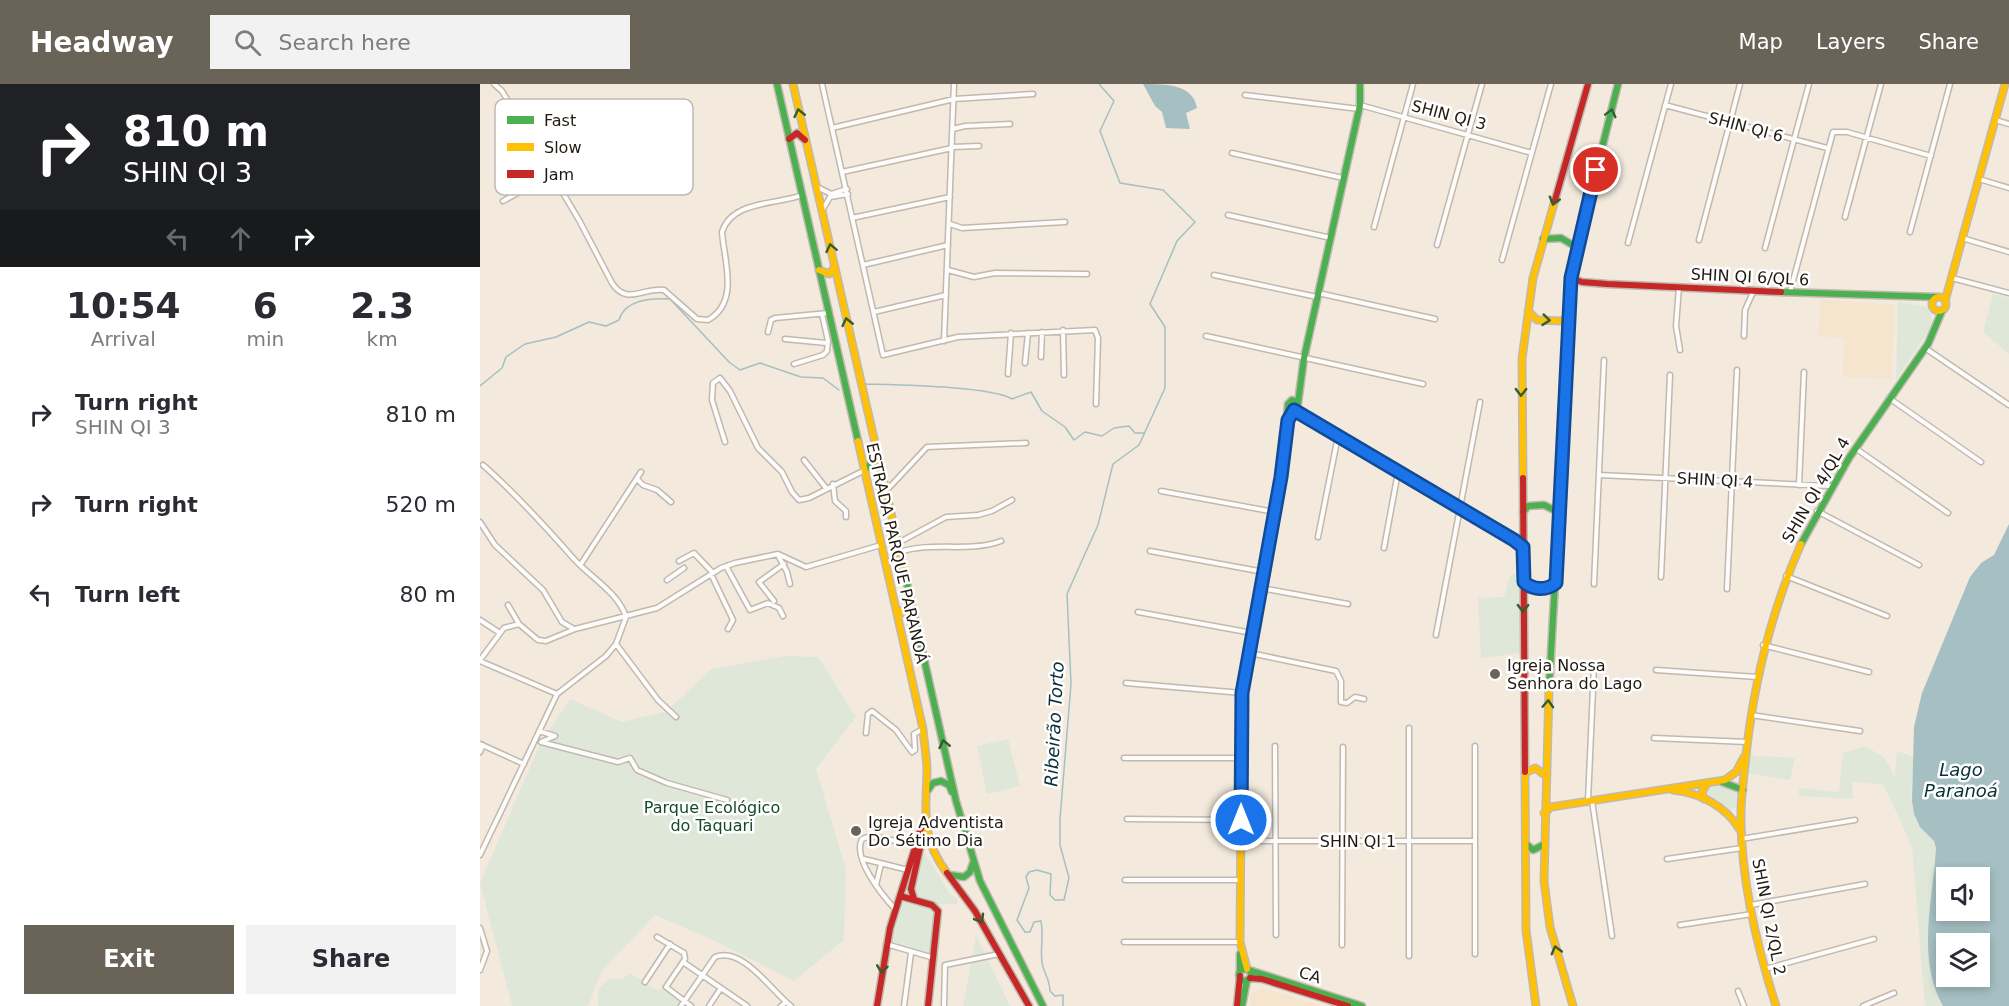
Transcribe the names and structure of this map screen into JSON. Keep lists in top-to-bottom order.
{
  "streets": {
    "main road": [
      "SHIN QI 6/QL 6",
      "SHIN QI 4/QL 4",
      "ESTRADA PARQUE PARANOÁ",
      "SHIN QI 2/QL 2",
      "CA"
    ],
    "street": [
      "SHIN QI 3",
      "SHIN QI 6",
      "SHIN QI 4",
      "SHIN QI 1"
    ]
  },
  "crossings": [
    ["SHIN QI 4", "SHIN QI 4/QL 4"],
    ["SHIN QI 4/QL 4", "SHIN QI 2/QL 2"]
  ],
  "water": ["Ribeirão Torto", "Lago Paranoá"],
  "parks": ["Parque Ecológico do Taquari"],
  "places": ["Igreja Nossa Senhora do Lago", "Igreja Adventista Do Sétimo Dia"],
  "legend": ["Fast", "Slow", "Jam"],
  "page": {
    "header": "Headway",
    "search": "Search here",
    "nav": ["Map", "Layers", "Share"],
    "turn": ["810 m", "SHIN QI 3"],
    "eta": [
      "10:54",
      "Arrival",
      "6",
      "min",
      "2.3",
      "km"
    ],
    "list": [
      {
        "name": "Turn right",
        "note": "SHIN QI 3",
        "value": "810 m"
      },
      {
        "name": "Turn right",
        "value": "520 m"
      },
      {
        "name": "Turn left",
        "value": "80 m"
      }
    ],
    "buttons": ["Exit", "Share"]
  }
}
